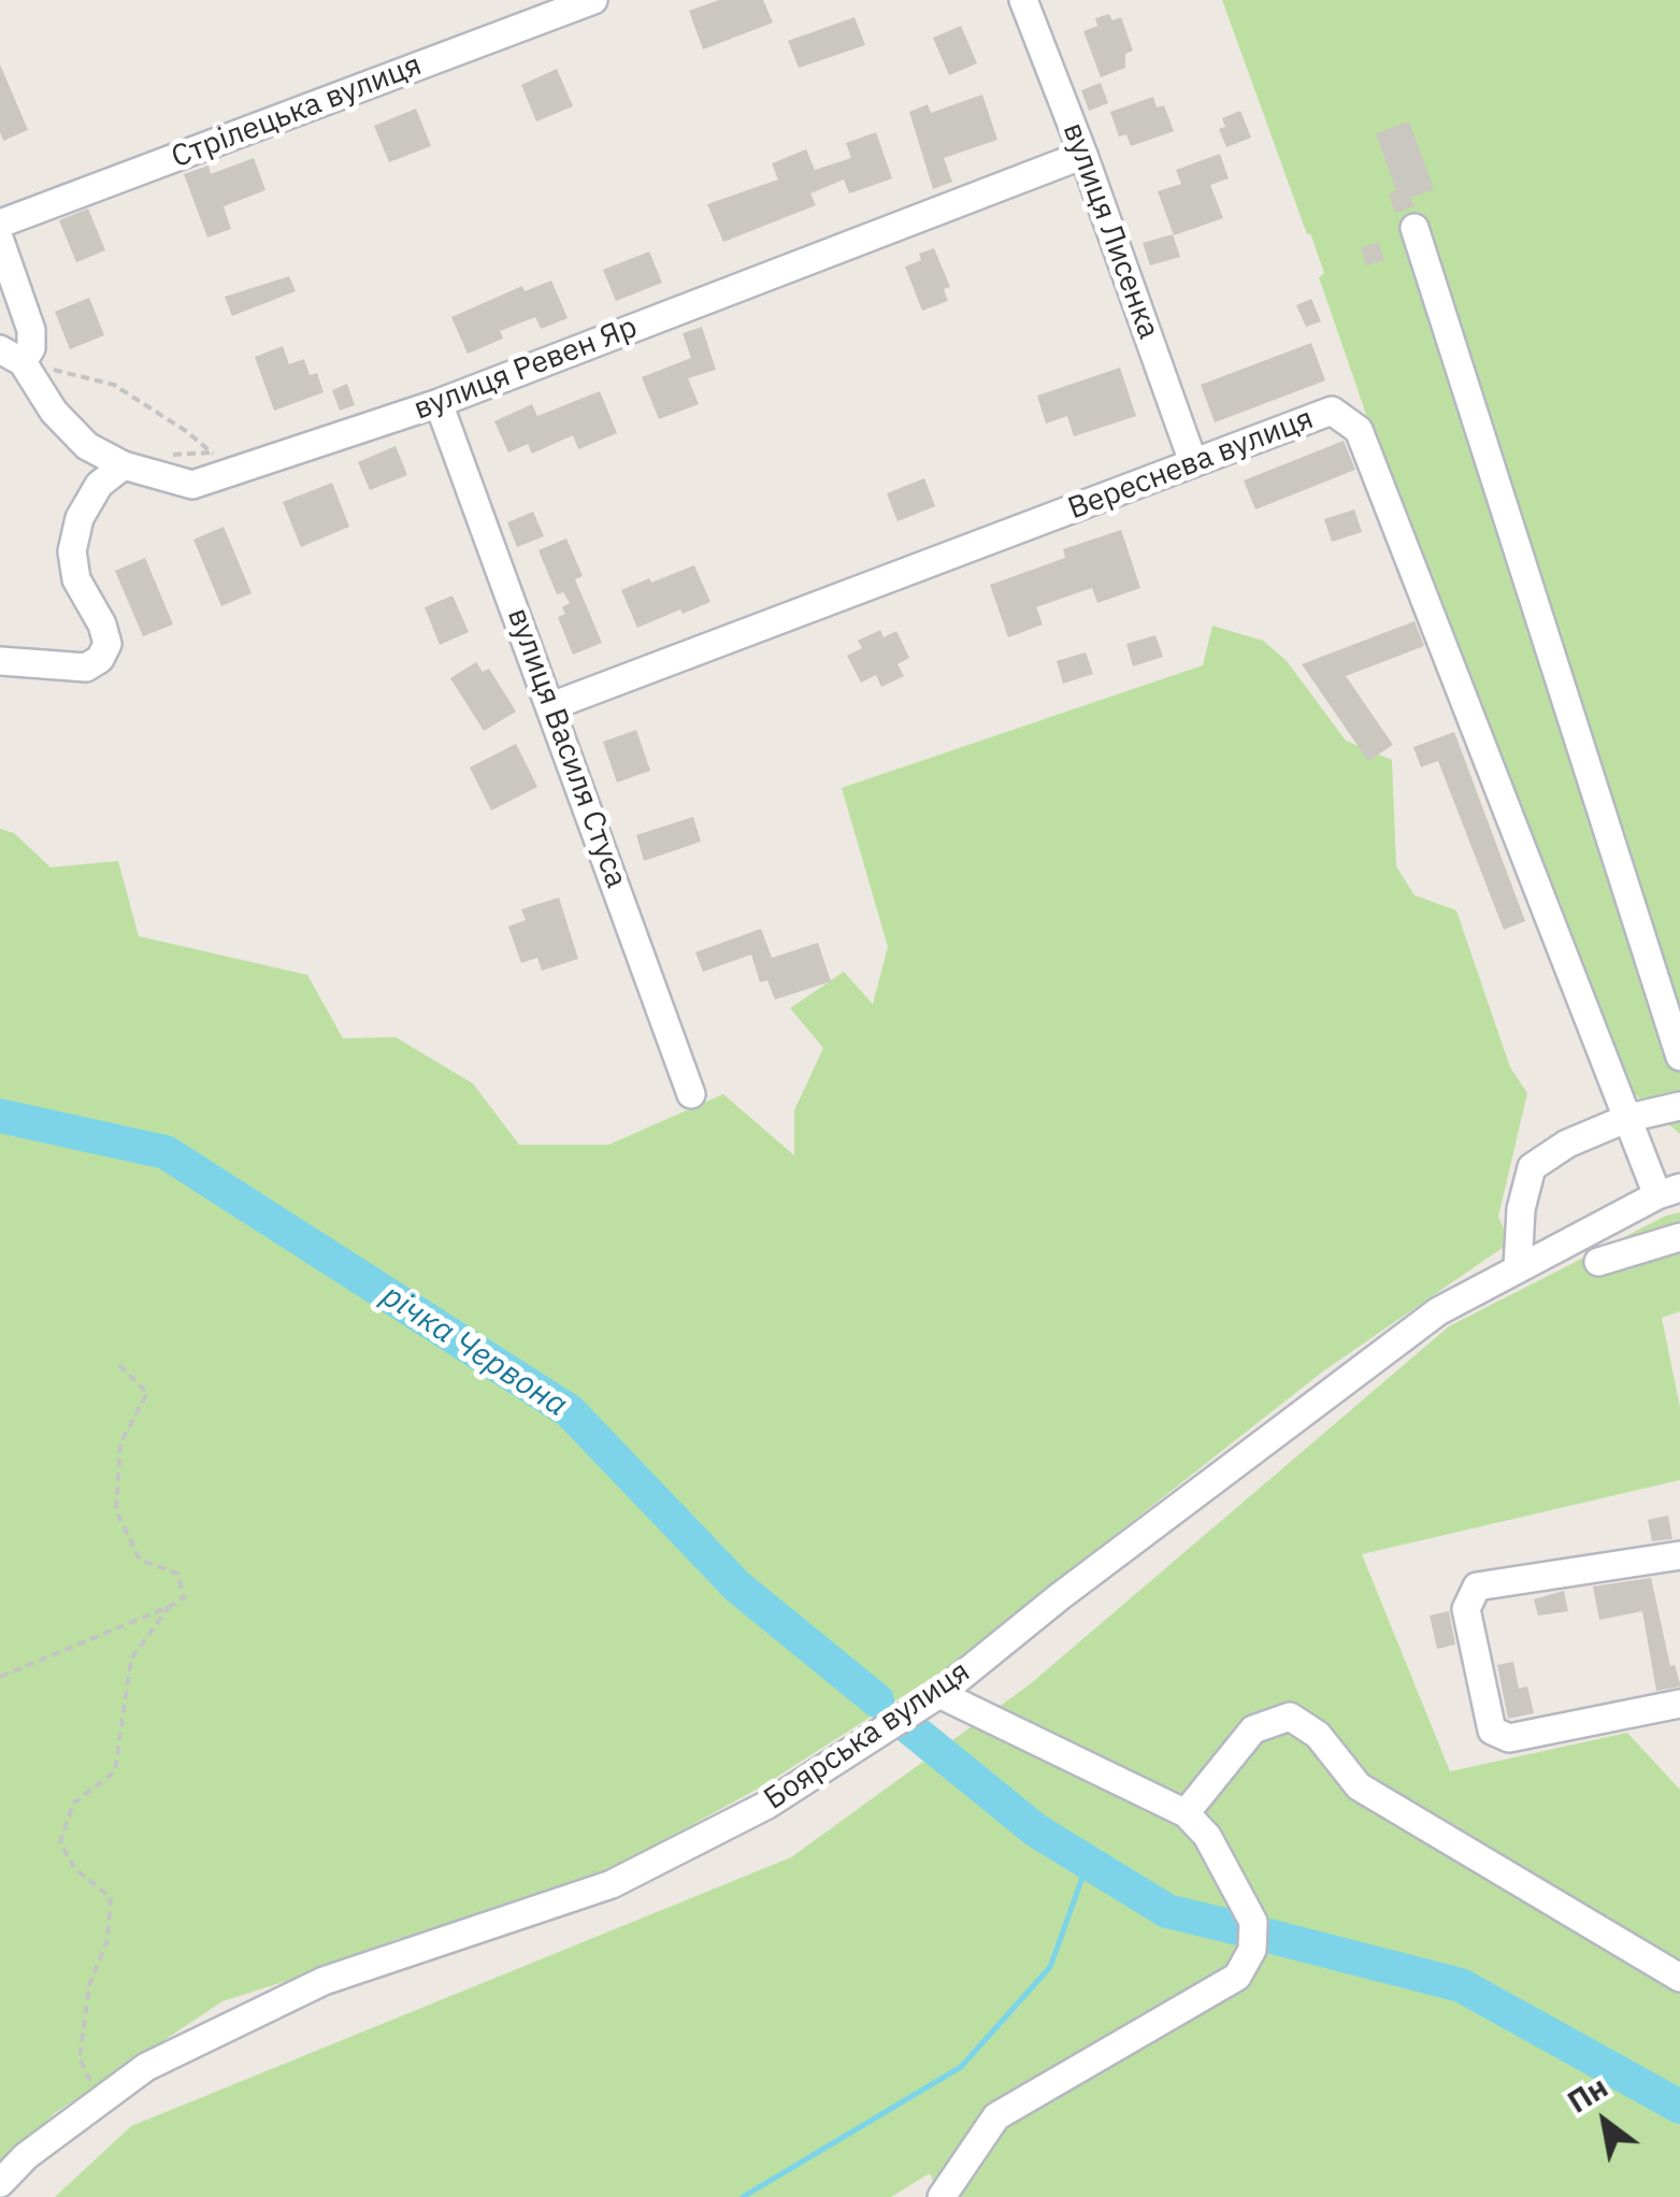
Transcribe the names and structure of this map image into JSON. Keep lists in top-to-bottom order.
{
  "streets": {
    "street": [
      "Стрілецька вулиця",
      "вулиця Лисенка",
      "вулиця Ревен Яр",
      "Вереснева вулиця",
      "вулиця Василя Стуса",
      "Боярська вулиця"
    ]
  },
  "crossings": [
    ["вулиця Лисенка", "вулиця Ревен Яр"],
    ["вулиця Лисенка", "Вереснева вулиця"],
    ["вулиця Ревен Яр", "вулиця Василя Стуса"],
    ["Вереснева вулиця", "вулиця Василя Стуса"],
    ["Вереснева вулиця", "Боярська вулиця"]
  ],
  "water": ["річка Червона"],
  "north": "top left"
}
